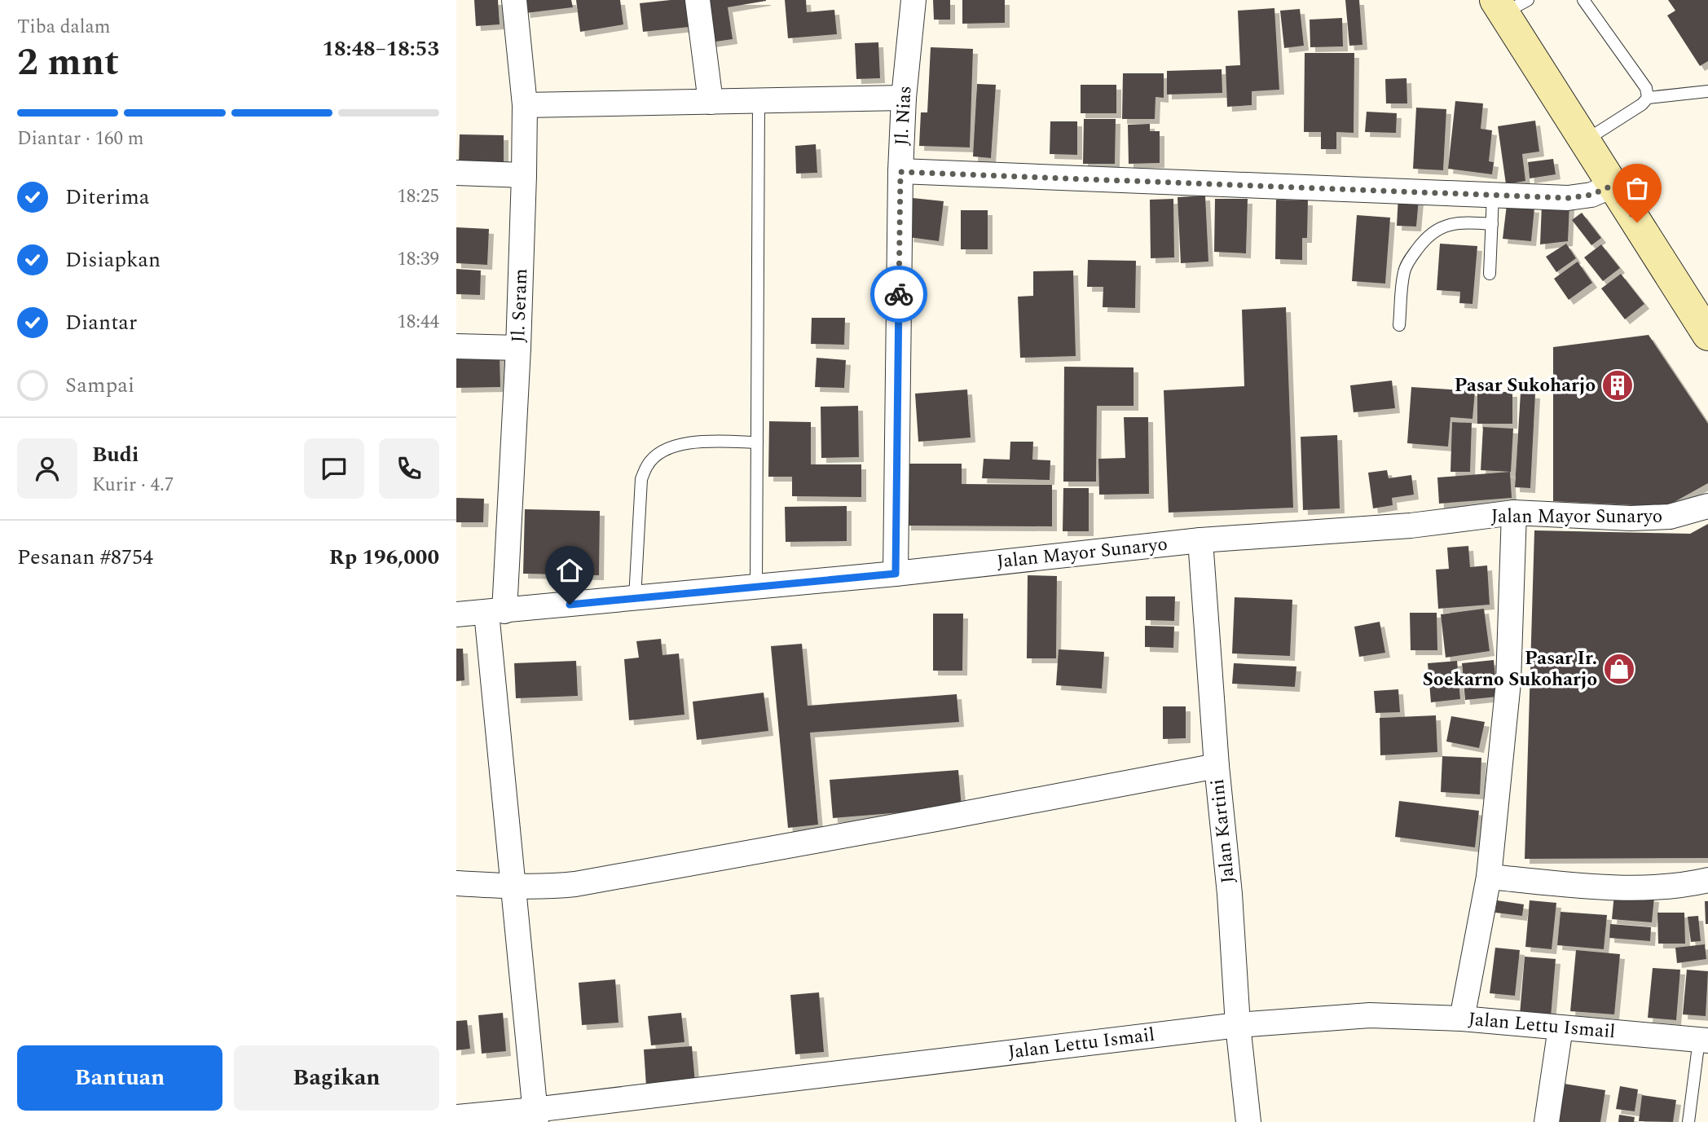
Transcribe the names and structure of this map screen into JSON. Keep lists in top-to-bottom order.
{
  "streets": {
    "street": [
      "Jl. Nias",
      "Jl. Seram",
      "Jalan Mayor Sunaryo",
      "Jalan Kartini",
      "Jalan Lettu Ismail"
    ]
  },
  "crossings": [
    ["Jl. Nias", "Jalan Mayor Sunaryo"],
    ["Jl. Seram", "Jalan Mayor Sunaryo"],
    ["Jl. Seram", "Jalan Lettu Ismail"],
    ["Jalan Mayor Sunaryo", "Jalan Kartini"],
    ["Jalan Kartini", "Jalan Lettu Ismail"]
  ],
  "places": {
    "building": ["Pasar Sukoharjo"],
    "shop": ["Pasar Ir. Soekarno Sukoharjo"]
  },
  "page": {
    "heading": ["2 mnt", "Tiba dalam", "18:48–18:53"],
    "panel": [
      "Budi",
      "Kurir · 4.7",
      "Pesanan #8754",
      "Rp 196,000"
    ],
    "bar": "Diantar · 160 m",
    "list": [
      ["Diterima", "18:25"],
      ["Disiapkan", "18:39"],
      ["Diantar", "18:44"],
      "Sampai"
    ],
    "buttons": ["Bantuan", "Bagikan"]
  }
}
